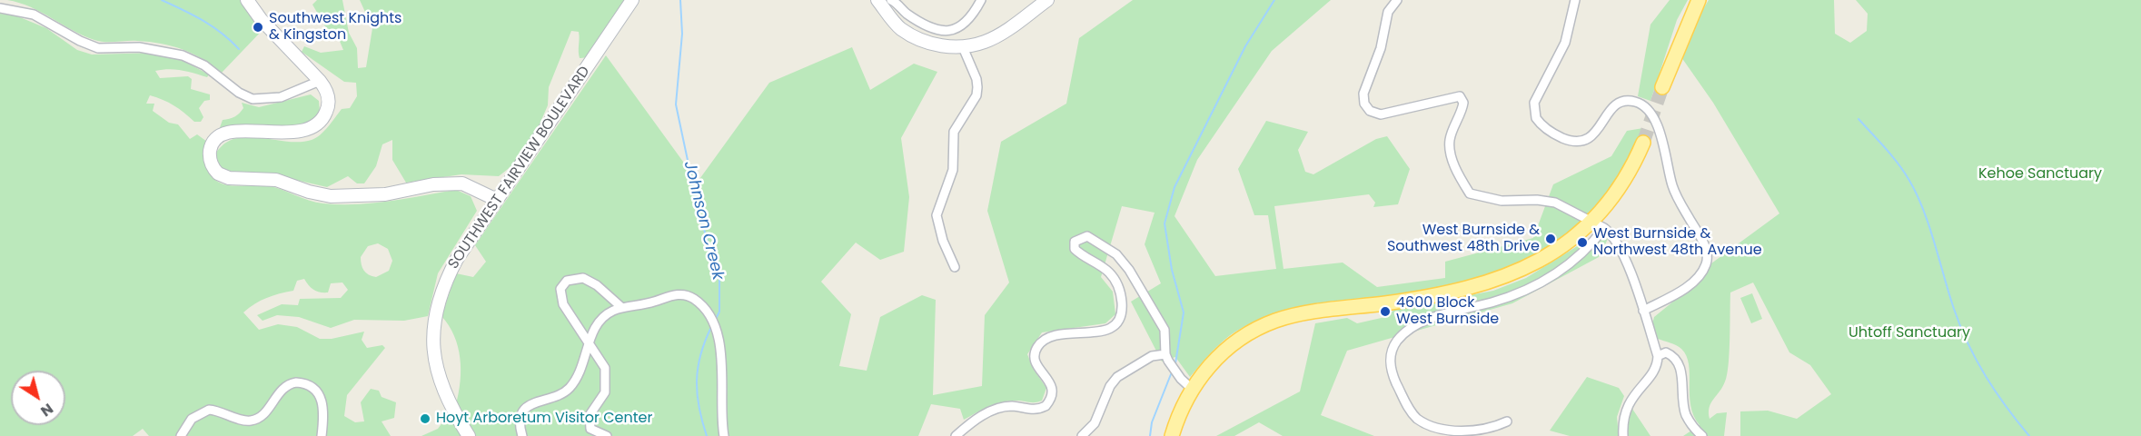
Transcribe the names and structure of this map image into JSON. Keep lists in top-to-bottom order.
{
  "streets": {
    "street": ["SOUTHWEST FAIRVIEW BOULEVARD"]
  },
  "water": ["Johnson Creek"],
  "parks": ["Kehoe Sanctuary", "Uhtoff Sanctuary"],
  "places": [
    "Southwest Knights & Kingston",
    "West Burnside & Southwest 48th Drive",
    "West Burnside & Northwest 48th Avenue",
    "4600 Block West Burnside",
    "Hoyt Arboretum Visitor Center"
  ],
  "north": "bottom right"
}
